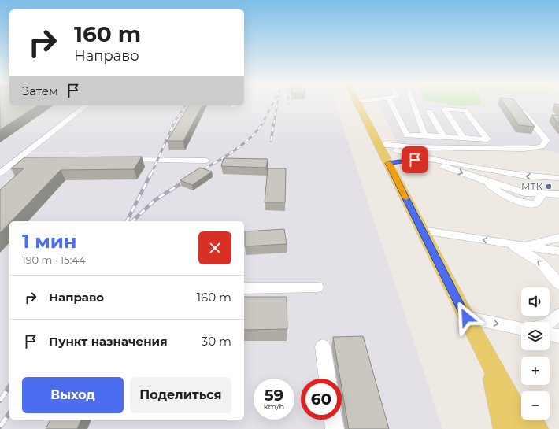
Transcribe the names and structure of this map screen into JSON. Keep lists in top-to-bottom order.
{
  "places": ["МТК"],
  "page": {
    "turn": ["160 m", "Направо"],
    "then": "Затем",
    "heading": ["1 мин", "190 m · 15:44"],
    "list": [
      {
        "name": "Направо",
        "value": "160 m"
      },
      {
        "name": "Пункт назначения",
        "value": "30 m"
      }
    ],
    "map_buttons": ["+", "−"],
    "buttons": ["Выход", "Поделиться"],
    "speed": "59 km/h",
    "limit": "60"
  }
}
